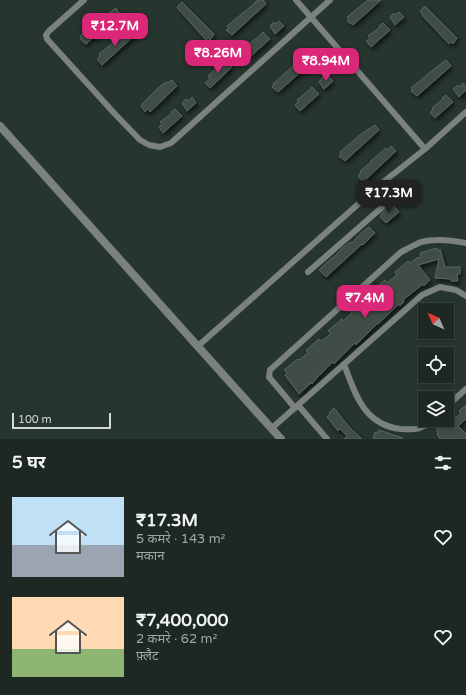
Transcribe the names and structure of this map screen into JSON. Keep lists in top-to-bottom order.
{
  "scale_bar": "100 m",
  "north": "top left",
  "page": {
    "price": [
      "₹12.7M",
      "₹8.26M",
      "₹8.94M",
      "₹17.3M",
      "₹7.4M"
    ],
    "scale": "100 m",
    "heading": "5 घर",
    "list": [
      {
        "name": "₹17.3M",
        "note": "5 कमरे · 143 m² · मकान"
      },
      {
        "name": "₹7,400,000",
        "note": "2 कमरे · 62 m² · फ़्लैट"
      }
    ]
  }
}
